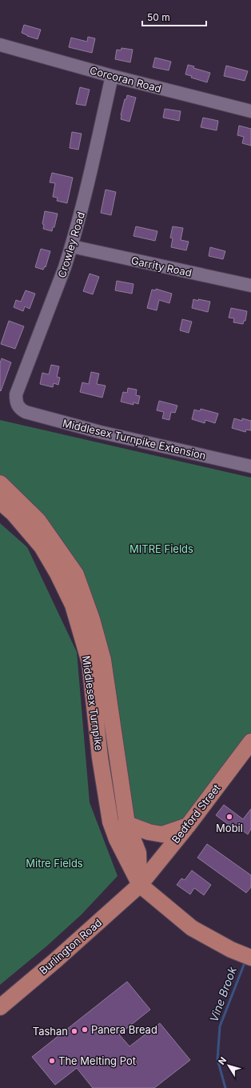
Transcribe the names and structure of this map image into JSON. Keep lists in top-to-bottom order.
{
  "streets": {
    "main road": ["Middlesex Turnpike", "Bedford Street", "Burlington Road"],
    "street": [
      "Corcoran Road",
      "Crowley Road",
      "Garrity Road",
      "Middlesex Turnpike Extension"
    ]
  },
  "crossings": [
    ["Corcoran Road", "Crowley Road"],
    ["Crowley Road", "Garrity Road"],
    ["Crowley Road", "Middlesex Turnpike Extension"],
    ["Middlesex Turnpike", "Bedford Street"],
    ["Middlesex Turnpike", "Burlington Road"],
    ["Bedford Street", "Burlington Road"]
  ],
  "water": ["Vine Brook"],
  "parks": ["MITRE Fields", "Mitre Fields"],
  "places": [
    "Mobil",
    "Panera Bread",
    "Tashan",
    "The Melting Pot"
  ],
  "scale_bar": "50 m",
  "north": "top left"
}
